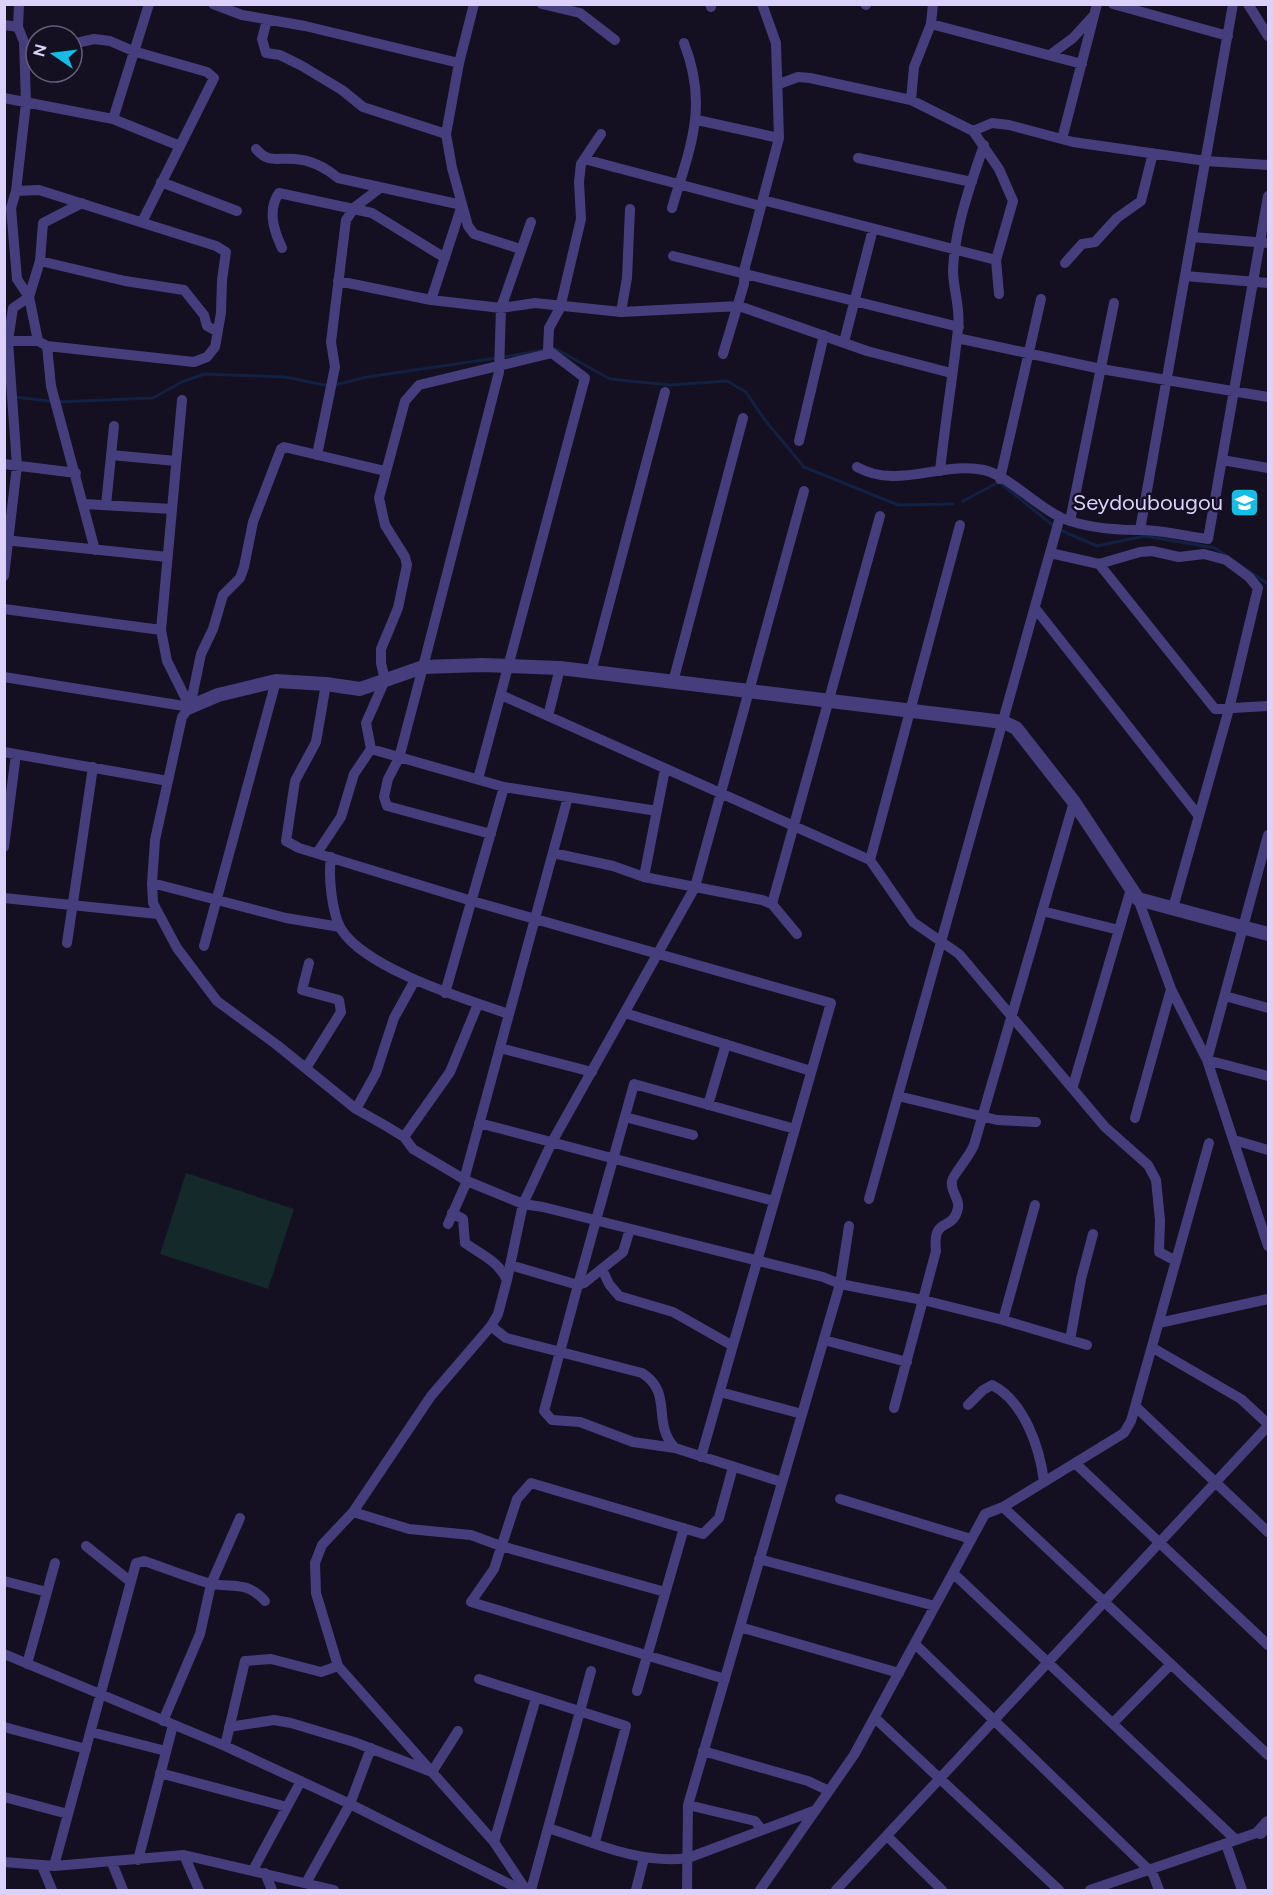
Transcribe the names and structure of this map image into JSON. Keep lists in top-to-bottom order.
{
  "places": {
    "school or university": ["Seydoubougou"]
  },
  "north": "left"
}
